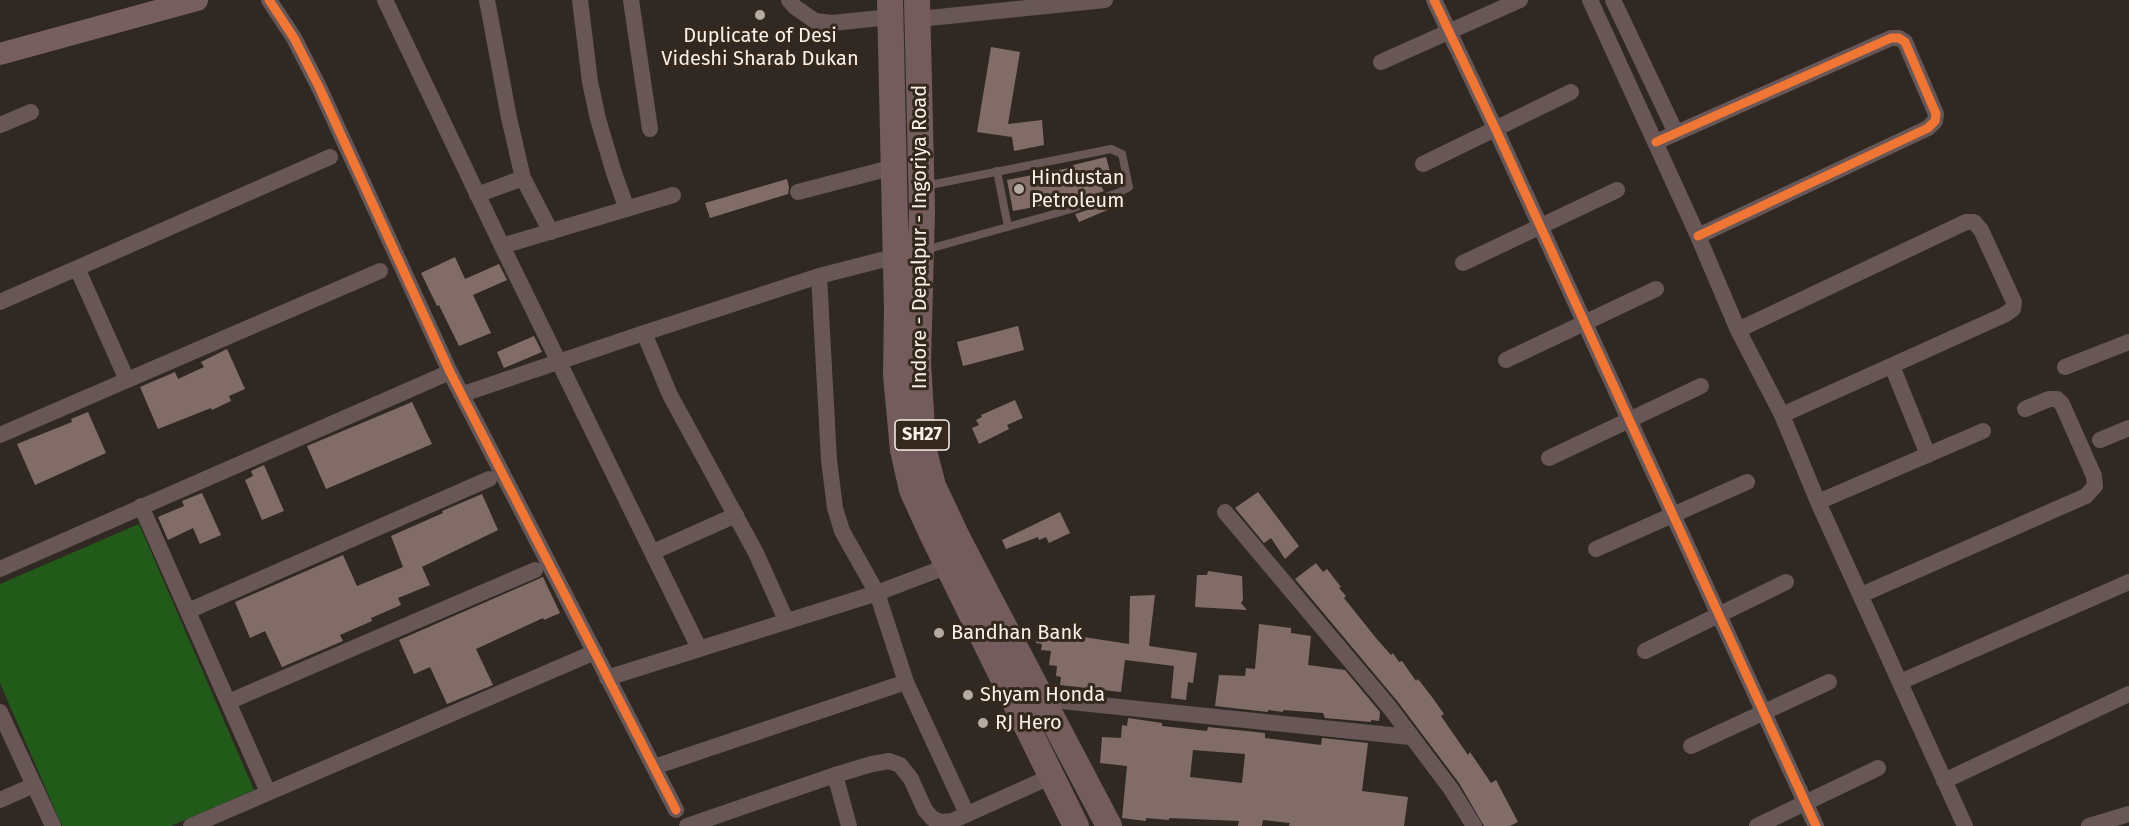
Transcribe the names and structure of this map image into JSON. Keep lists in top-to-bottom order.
{
  "streets": {
    "main road": ["Indore - Depalpur - Ingoriya Road", "SH27"]
  },
  "places": [
    "Duplicate of Desi Videshi Sharab Dukan",
    "Hindustan Petroleum",
    "Bandhan Bank",
    "Shyam Honda",
    "RJ Hero"
  ]
}
